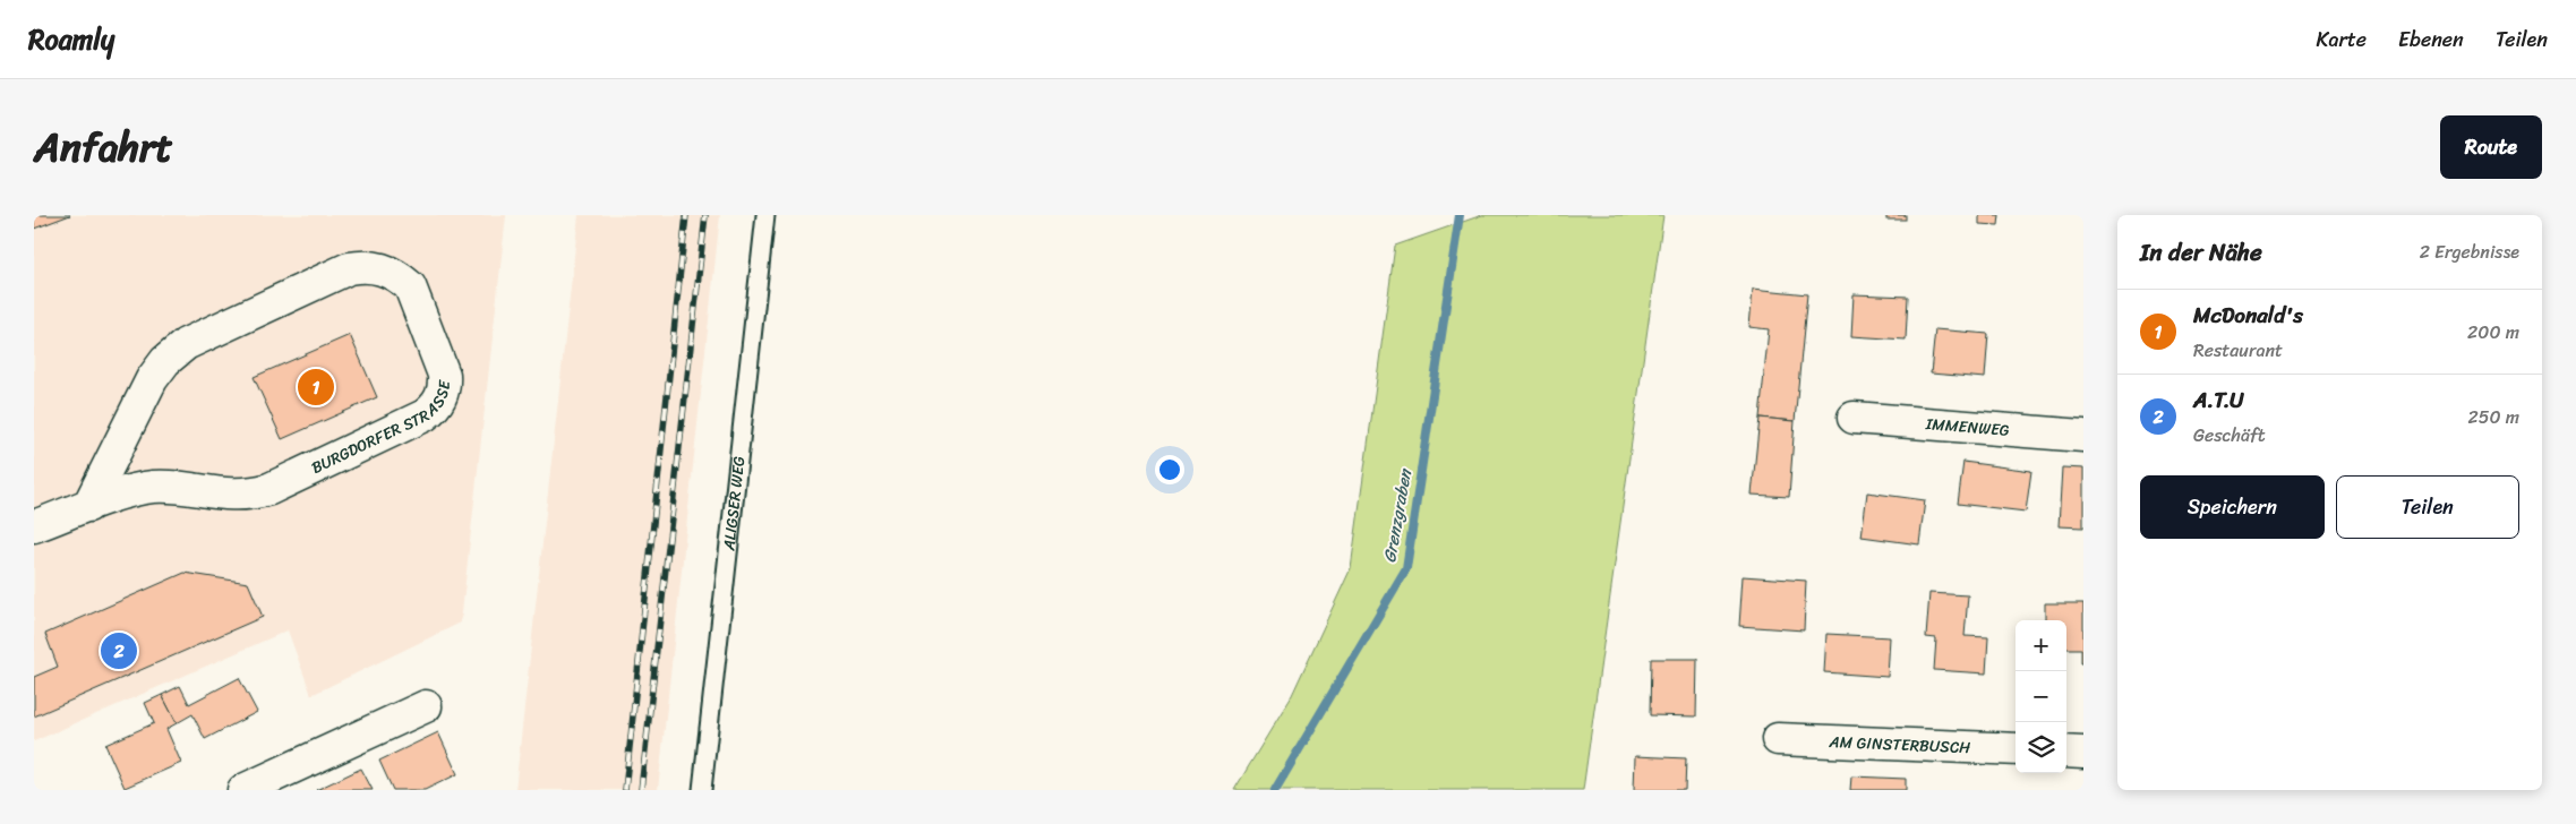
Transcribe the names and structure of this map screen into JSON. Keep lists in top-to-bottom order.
{
  "streets": {
    "street": ["BURGDORFER STRASSE", "IMMENWEG", "AM GINSTERBUSCH"],
    "lane": ["ALIGSER WEG"]
  },
  "water": ["Grenzgraben"],
  "page": {
    "header": "Roamly",
    "nav": ["Karte", "Ebenen", "Teilen"],
    "title": "Anfahrt",
    "buttons": [
      "Route",
      ["Speichern", "Teilen"]
    ],
    "heading": ["In der Nähe", "2 Ergebnisse"],
    "list": [
      {
        "mark": "1",
        "name": "McDonald's",
        "note": "Restaurant",
        "value": "200 m"
      },
      {
        "mark": "2",
        "name": "A.T.U",
        "note": "Geschäft",
        "value": "250 m"
      }
    ],
    "pins": ["1", "2"],
    "map_buttons": ["+", "−"]
  }
}
